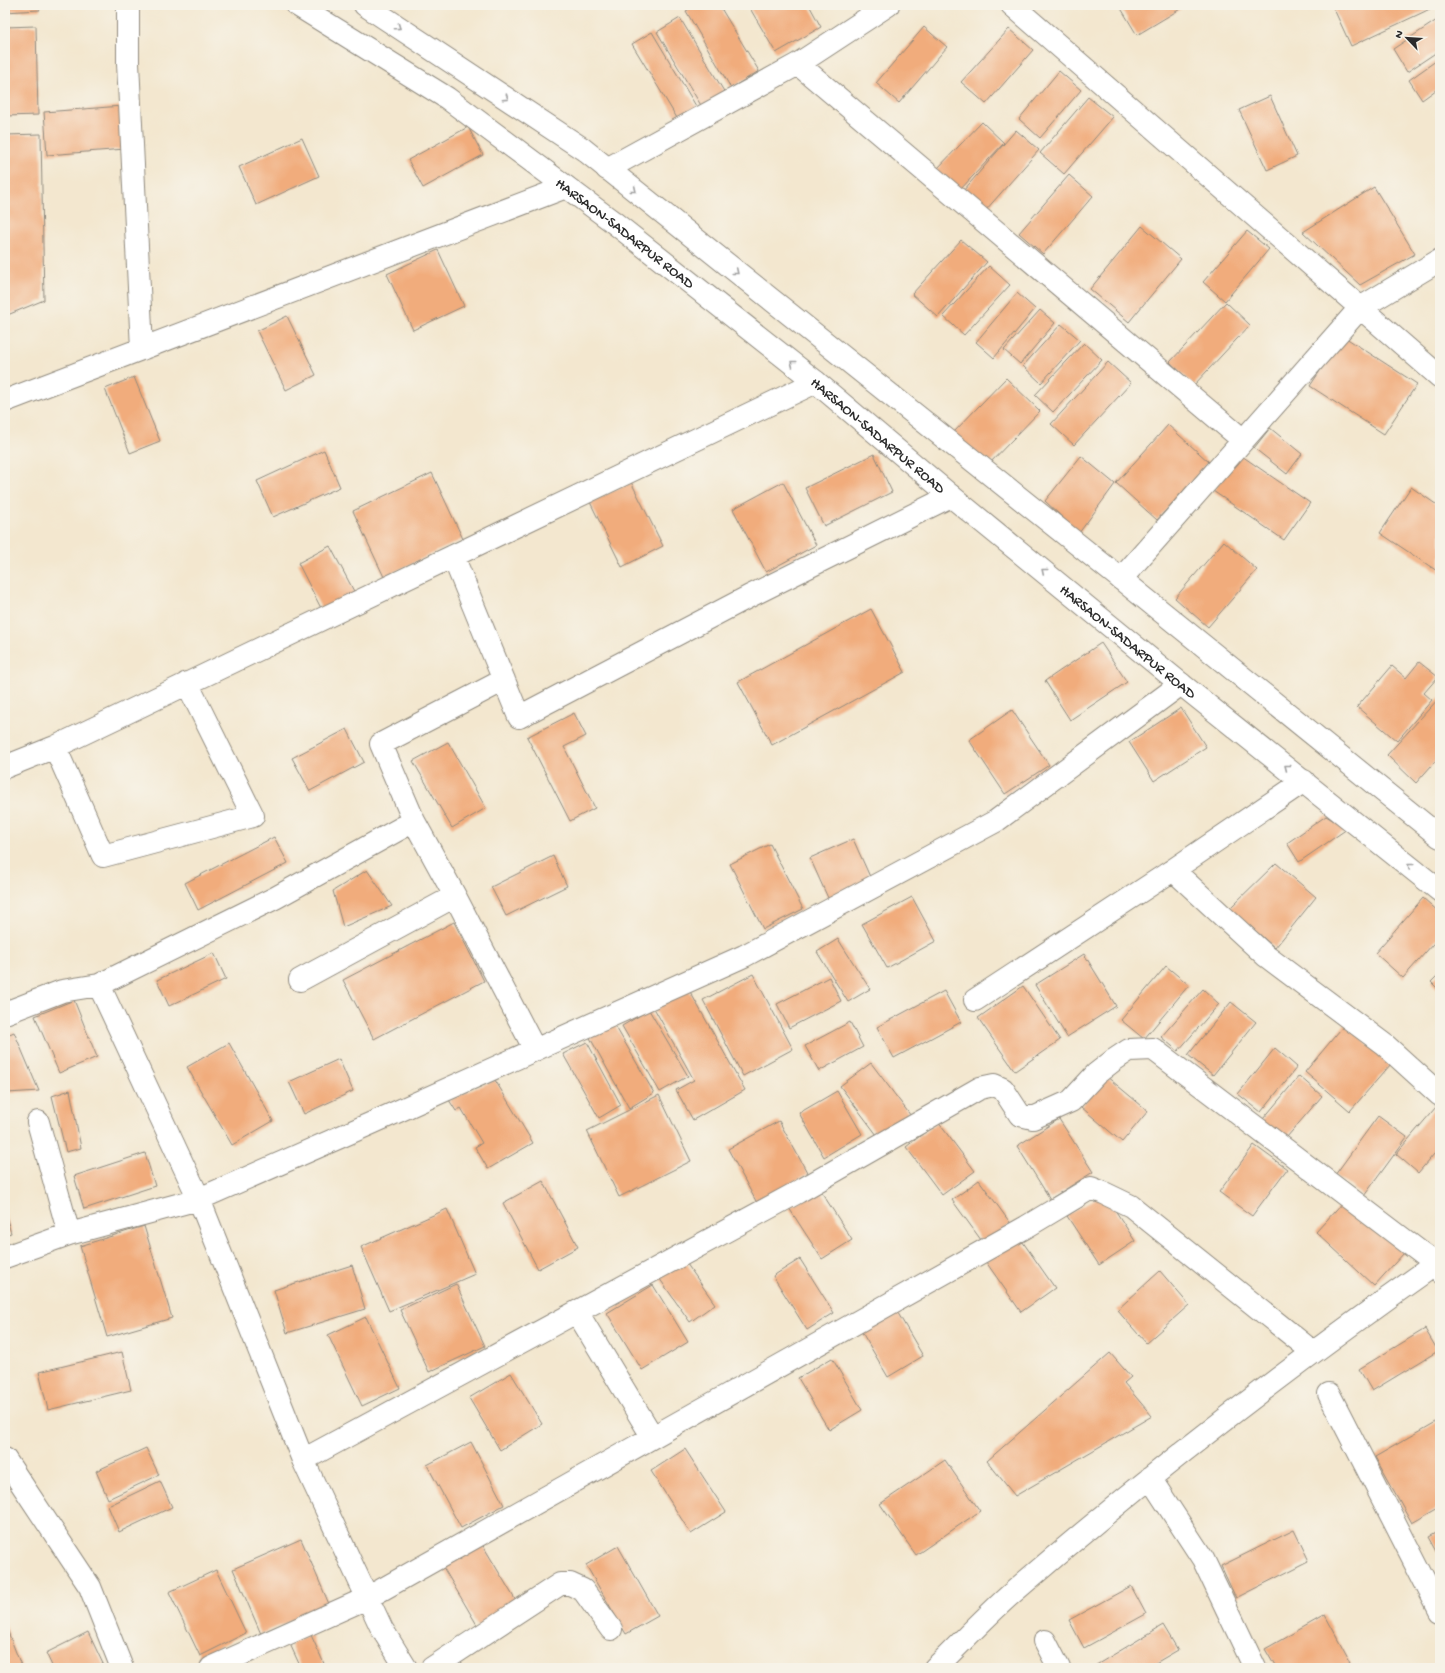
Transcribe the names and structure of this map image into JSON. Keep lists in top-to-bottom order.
{
  "streets": {
    "street": ["HARSAON-SADARPUR ROAD"]
  },
  "north": "top left"
}
